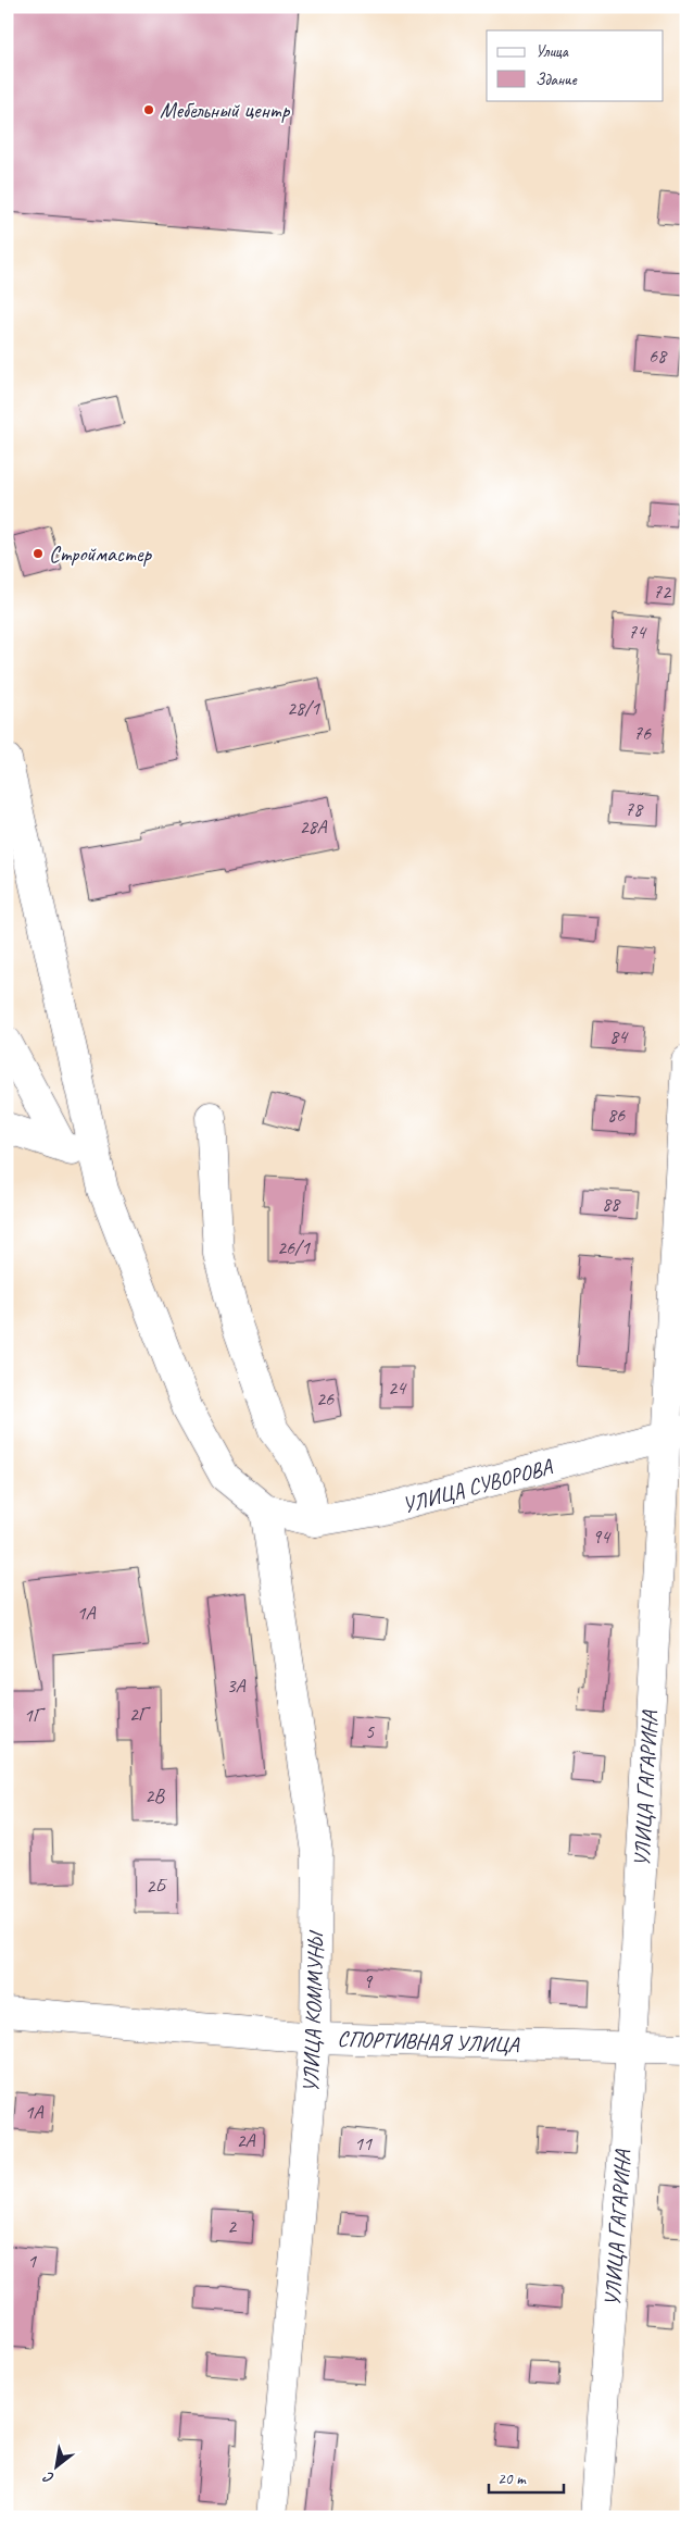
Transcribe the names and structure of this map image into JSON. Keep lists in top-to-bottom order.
{
  "streets": {
    "street": [
      "УЛИЦА СУВОРОВА",
      "УЛИЦА ГАГАРИНА",
      "УЛИЦА КОММУНЫ",
      "СПОРТИВНАЯ УЛИЦА"
    ]
  },
  "crossings": [
    ["УЛИЦА СУВОРОВА", "УЛИЦА ГАГАРИНА"],
    ["УЛИЦА СУВОРОВА", "УЛИЦА КОММУНЫ"],
    ["УЛИЦА ГАГАРИНА", "СПОРТИВНАЯ УЛИЦА"],
    ["УЛИЦА КОММУНЫ", "СПОРТИВНАЯ УЛИЦА"]
  ],
  "places": ["Мебельный центр", "Строймастер"],
  "house_numbers": [
    "68",
    "72",
    "74",
    "28/1",
    "76",
    "78",
    "28А",
    "84",
    "86",
    "88",
    "26/1",
    "24",
    "26",
    "94",
    "1А",
    "3А",
    "2Г",
    "1Г",
    "5",
    "2В",
    "2Б",
    "9",
    "1А",
    "2А",
    "11",
    "2",
    "1"
  ],
  "legend": ["Улица", "Здание"],
  "scale_bar": "20 m",
  "north": "bottom left"
}
